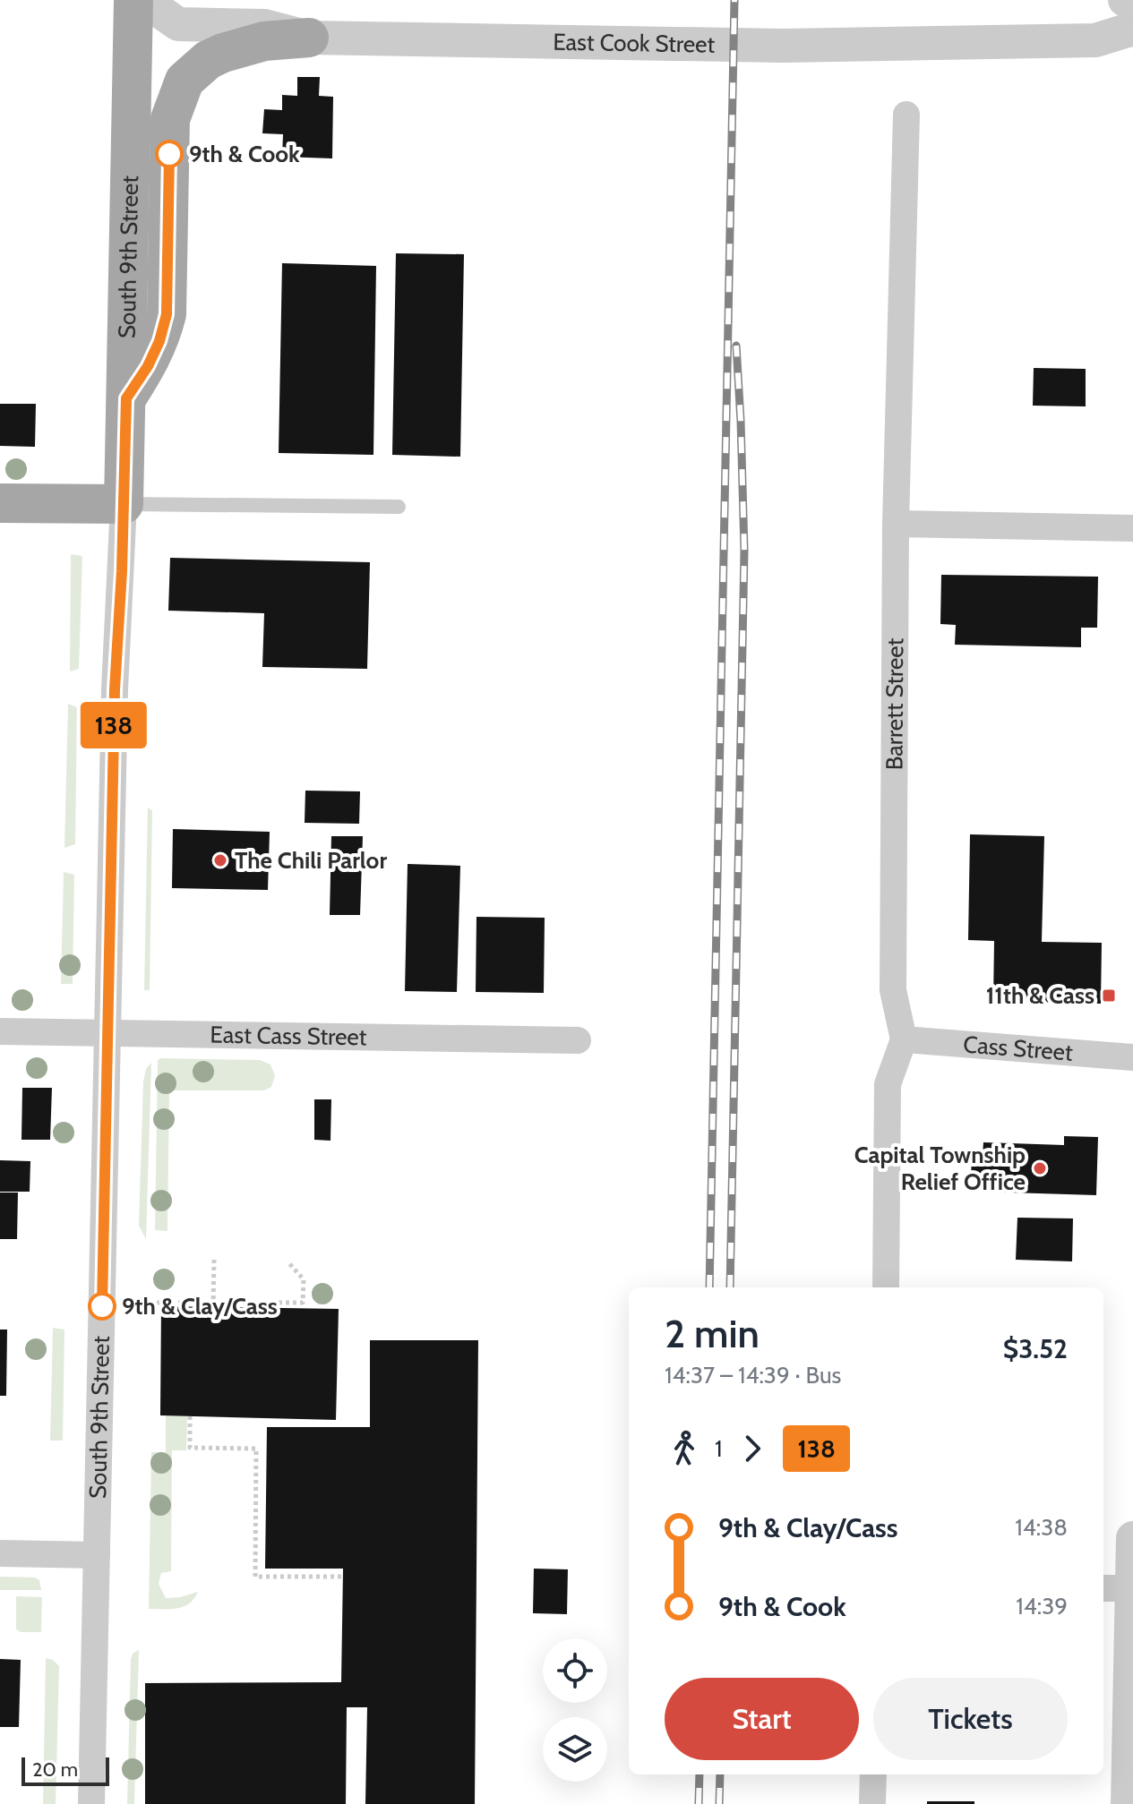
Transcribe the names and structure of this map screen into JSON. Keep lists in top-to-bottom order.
{
  "streets": {
    "main road": ["South 9th Street"],
    "street": [
      "East Cook Street",
      "Barrett Street",
      "East Cass Street",
      "Cass Street"
    ]
  },
  "crossings": [
    ["South 9th Street", "East Cass Street"],
    ["Barrett Street", "Cass Street"]
  ],
  "places": {
    "other": [
      "9th & Cook",
      "The Chili Parlor",
      "Capital Township Relief Office",
      "9th & Clay/Cass"
    ],
    "transit": ["11th & Cass"]
  },
  "lines": ["bus line 138"],
  "scale_bar": "20 m",
  "page": {
    "on_map": "138",
    "heading": ["2 min", "14:37 – 14:39 · Bus", "$3.52"],
    "legs": ["1", "138"],
    "list": [
      {
        "name": "9th & Clay/Cass",
        "value": "14:38"
      },
      {
        "name": "9th & Cook",
        "value": "14:39"
      }
    ],
    "buttons": ["Start", "Tickets"],
    "scale": "20 m"
  }
}
